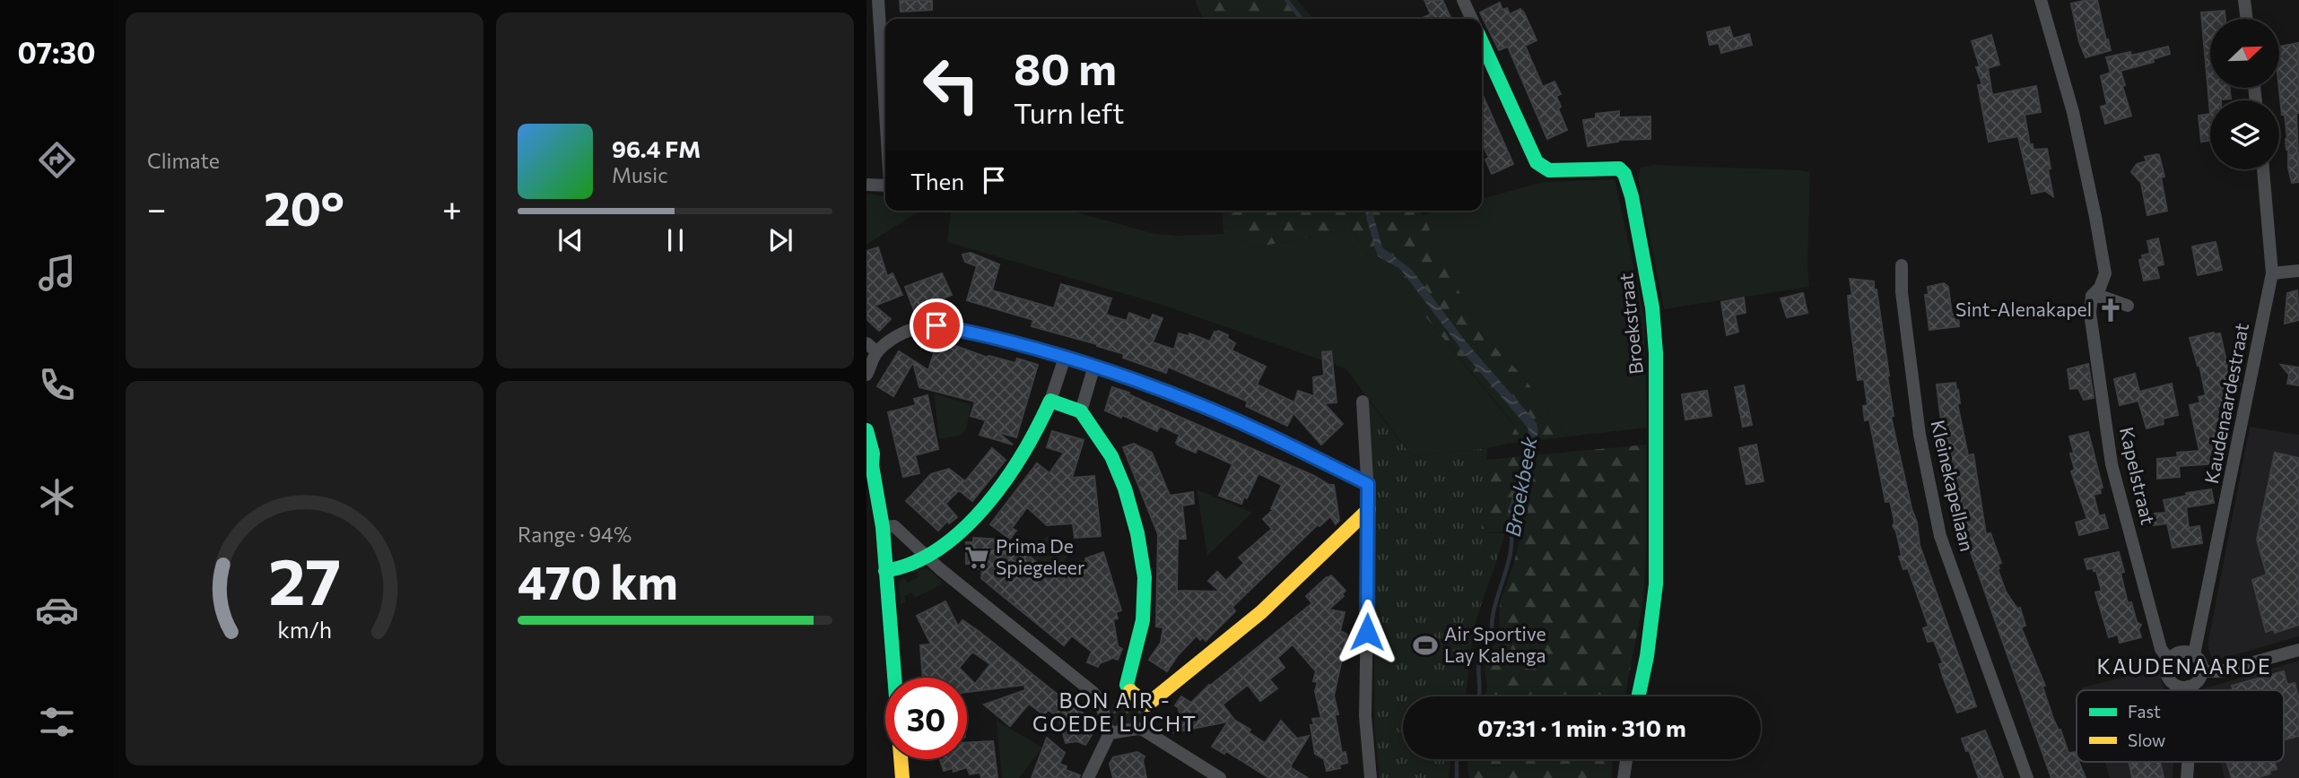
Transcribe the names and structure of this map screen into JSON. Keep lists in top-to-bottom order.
{
  "streets": {
    "street": [
      "Broekstraat",
      "Kaudenaardestraat",
      "Kapelstraat",
      "Kleinekapellaan"
    ]
  },
  "crossings": [
    ["Kaudenaardestraat", "Kapelstraat"]
  ],
  "districts": ["KAUDENAARDE", "BON AIR - GOEDE LUCHT"],
  "water": ["Broekbeek"],
  "places": {
    "church": ["Sint-Alenakapel"],
    "supermarket": ["Prima De Spiegeleer"],
    "sports": ["Air Sportive Lay Kalenga"]
  },
  "legend": ["Fast", "Slow"],
  "north": "top right",
  "page": {
    "tabs": "07:30",
    "tile": [
      "Climate",
      ["Range · 94%", "470 km"]
    ],
    "turn": ["80 m", "Turn left"],
    "song": ["96.4 FM", "Music"],
    "then": "Then",
    "heat": ["−", "20°", "+"],
    "limit": "30",
    "trip": "07:31 · 1 min · 310 m",
    "gauge": ["27", "km/h"]
  }
}
